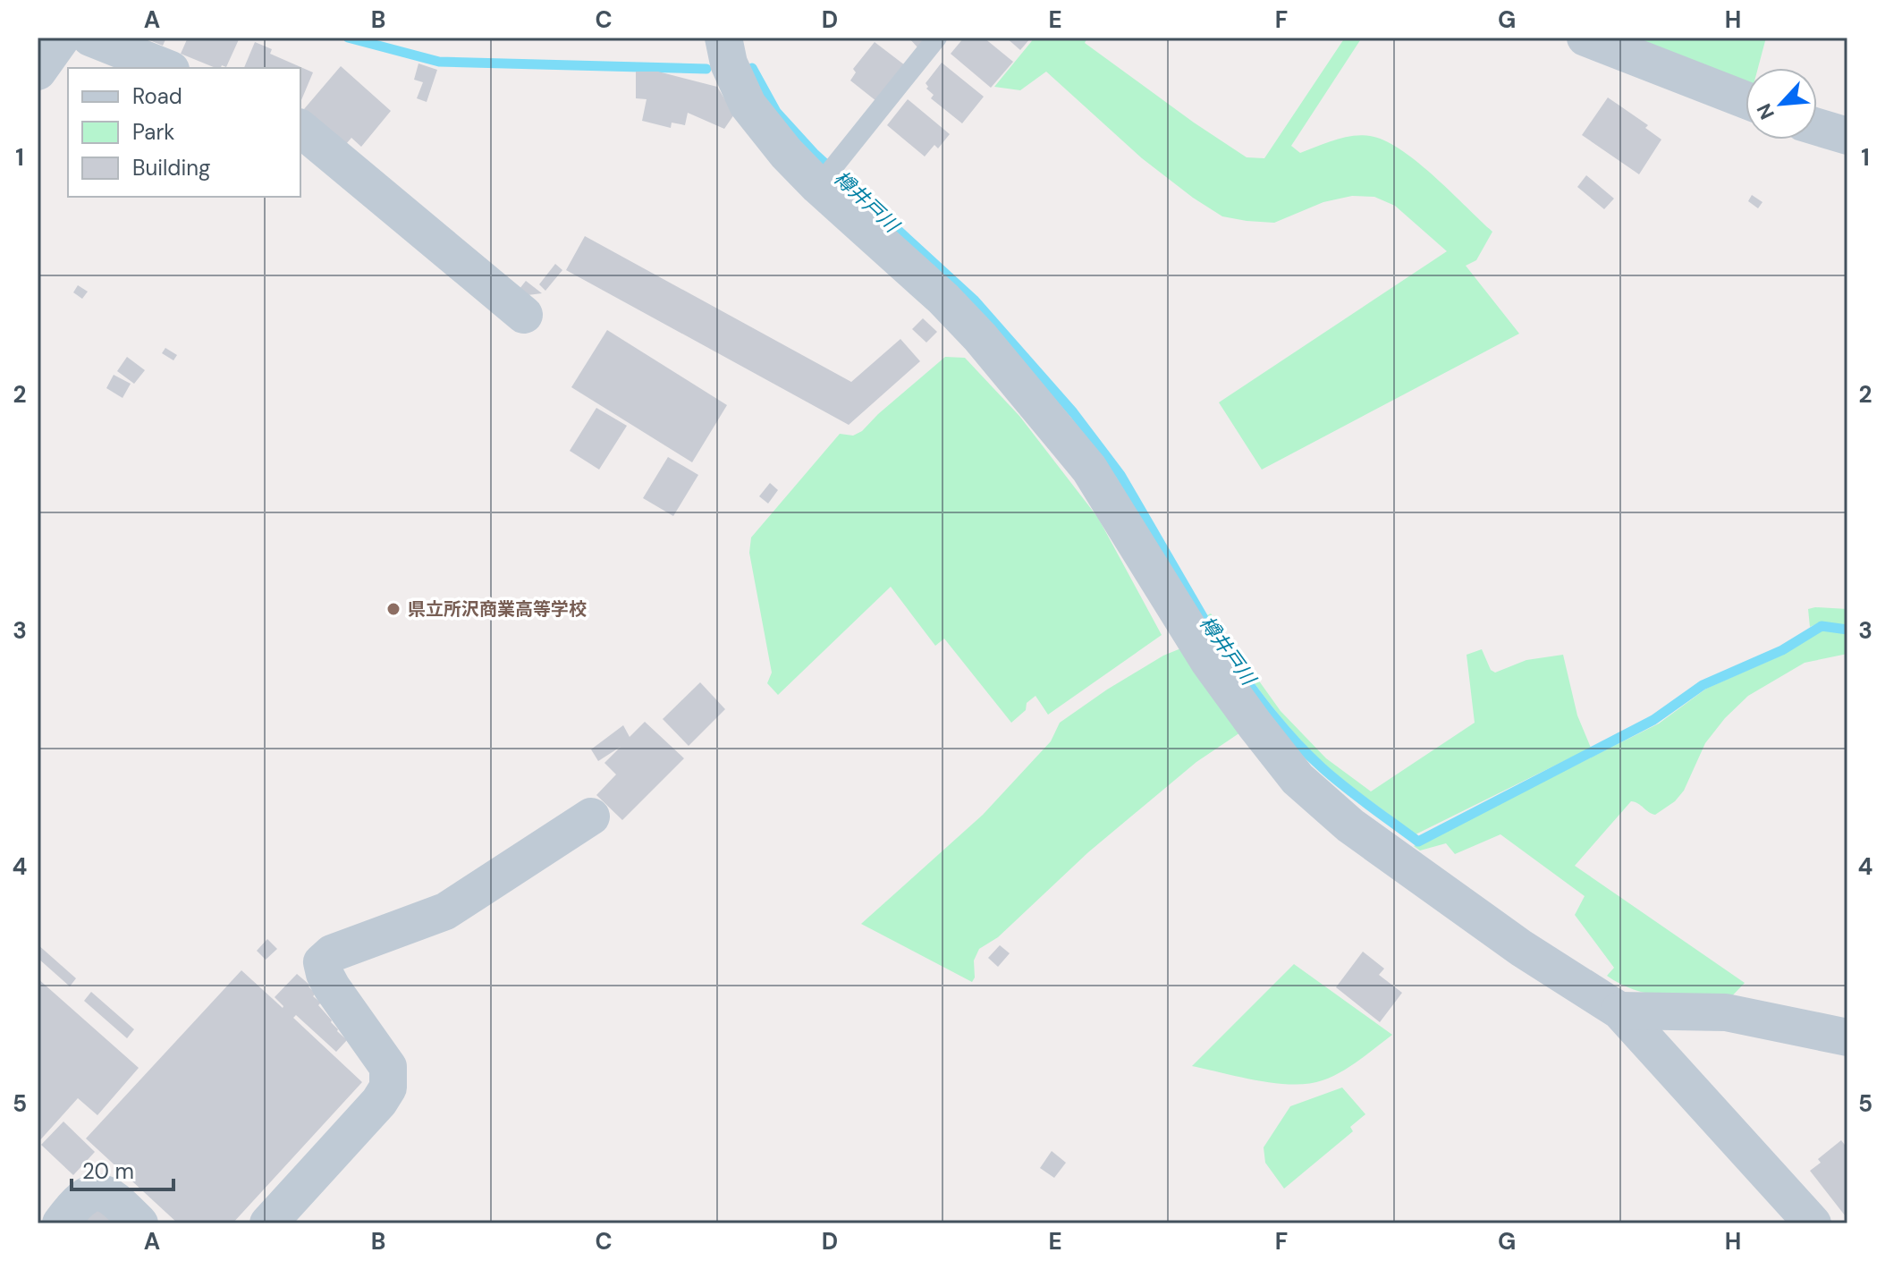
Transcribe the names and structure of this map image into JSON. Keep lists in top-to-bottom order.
{
  "water": ["樽井戸川"],
  "places": ["県立所沢商業高等学校"],
  "legend": ["Road", "Park", "Building"],
  "scale_bar": "20 m",
  "north": "bottom left",
  "grid": {
    "columns": [
      "A",
      "B",
      "C",
      "D",
      "E",
      "F",
      "G",
      "H"
    ],
    "rows": [
      "1",
      "2",
      "3",
      "4",
      "5"
    ]
  }
}
